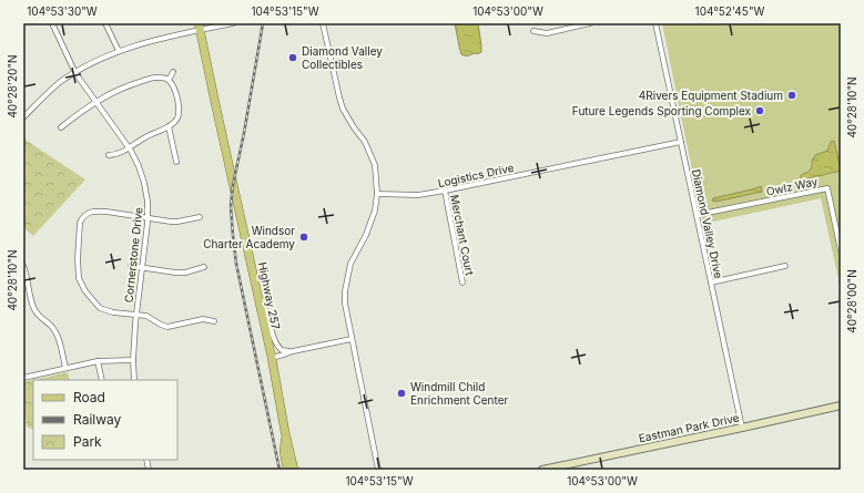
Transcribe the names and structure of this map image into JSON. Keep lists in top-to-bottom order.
{
  "streets": {
    "main road": ["Highway 257"],
    "street": [
      "Logistics Drive",
      "Owlz Way",
      "Diamond Valley Drive",
      "Merchant Court",
      "Cornerstone Drive",
      "Eastman Park Drive"
    ]
  },
  "crossings": [
    ["Logistics Drive", "Diamond Valley Drive"],
    ["Logistics Drive", "Merchant Court"],
    ["Owlz Way", "Diamond Valley Drive"],
    ["Diamond Valley Drive", "Eastman Park Drive"]
  ],
  "places": [
    "Diamond Valley Collectibles",
    "4Rivers Equipment Stadium",
    "Future Legends Sporting Complex",
    "Windsor Charter Academy",
    "Windmill Child Enrichment Center"
  ],
  "legend": ["Road", "Railway", "Park"],
  "coordinates": [
    "104°53'30\"W",
    "104°53'15\"W",
    "104°53'00\"W",
    "104°52'45\"W",
    "40°28'20\"N",
    "40°28'10\"N",
    "40°28'00\"N"
  ]
}
